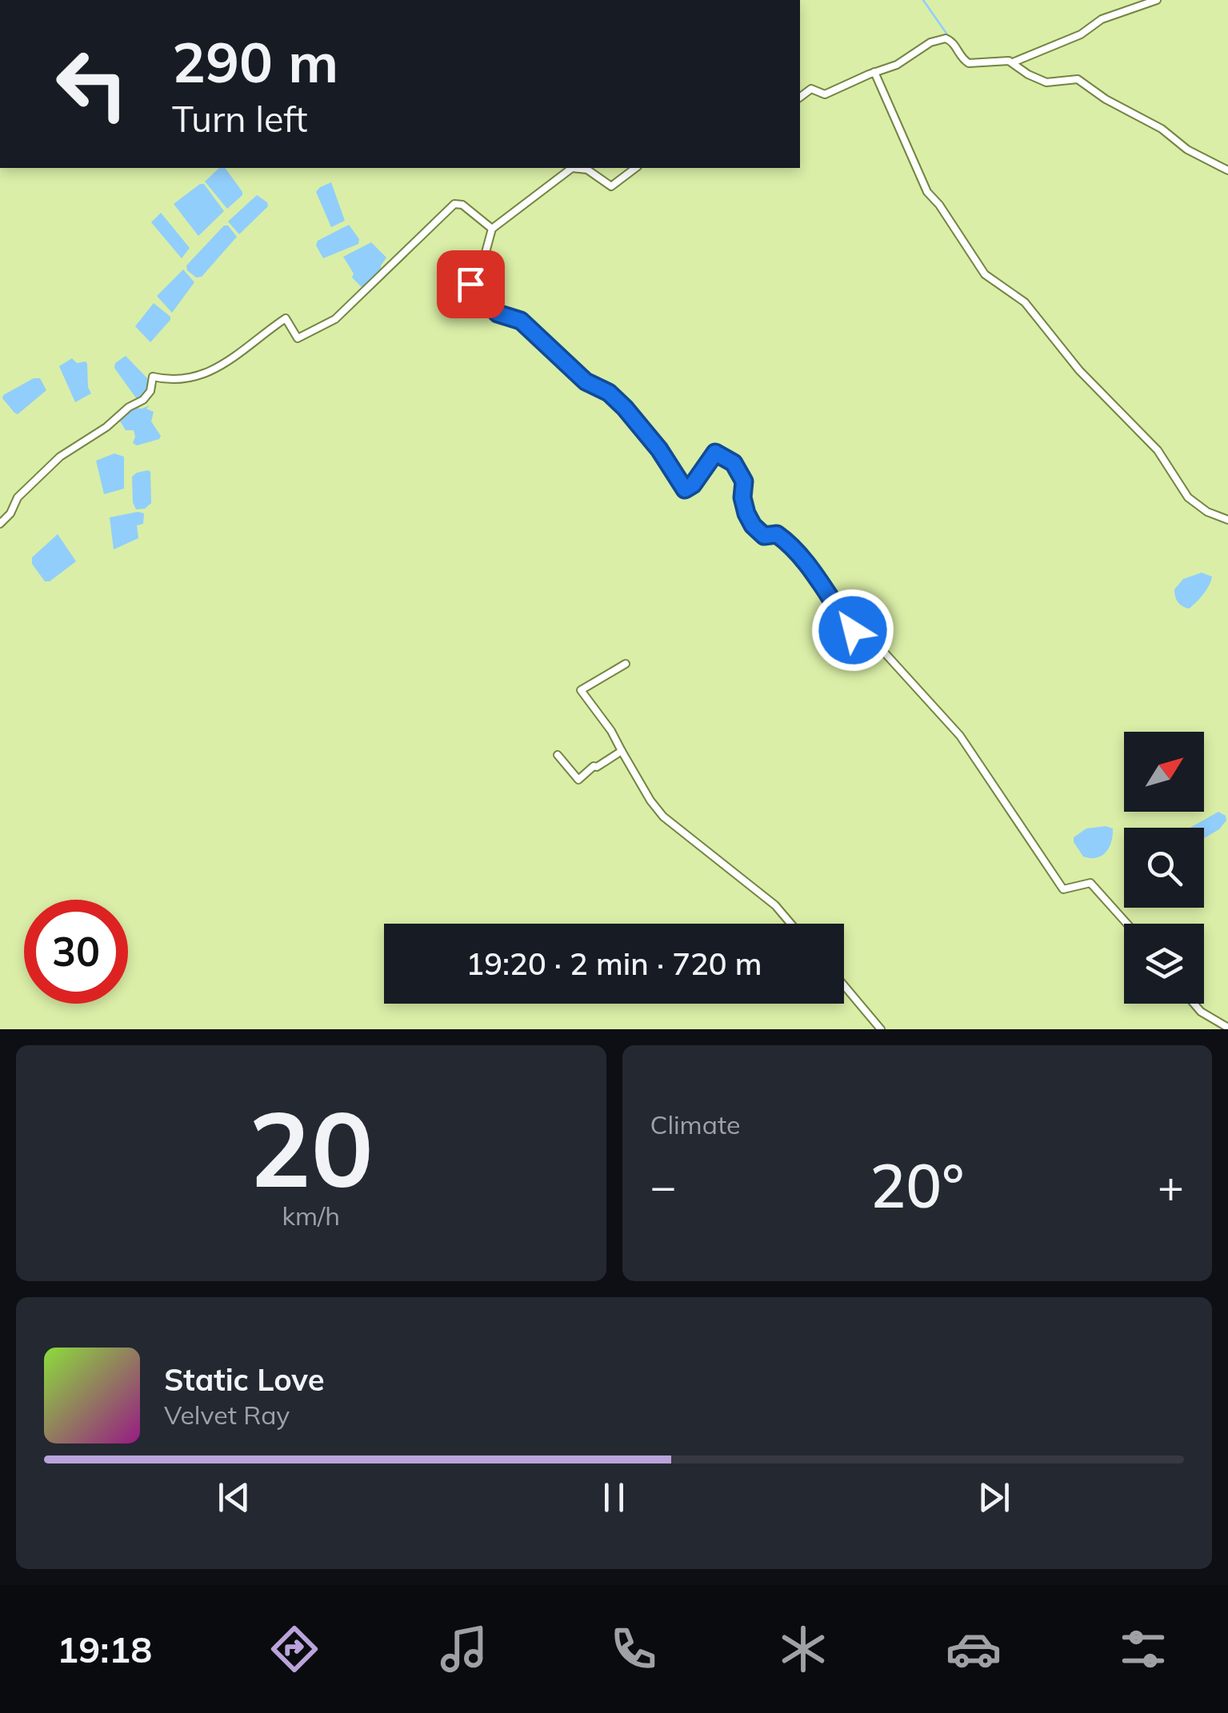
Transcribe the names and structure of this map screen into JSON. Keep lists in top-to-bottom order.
{
  "north": "top right",
  "page": {
    "turn": ["290 m", "Turn left"],
    "limit": "30",
    "trip": "19:20 · 2 min · 720 m",
    "tile": [
      ["20", "km/h"],
      "Climate"
    ],
    "heat": ["−", "20°", "+"],
    "song": ["Static Love", "Velvet Ray"],
    "tabs": "19:18"
  }
}
